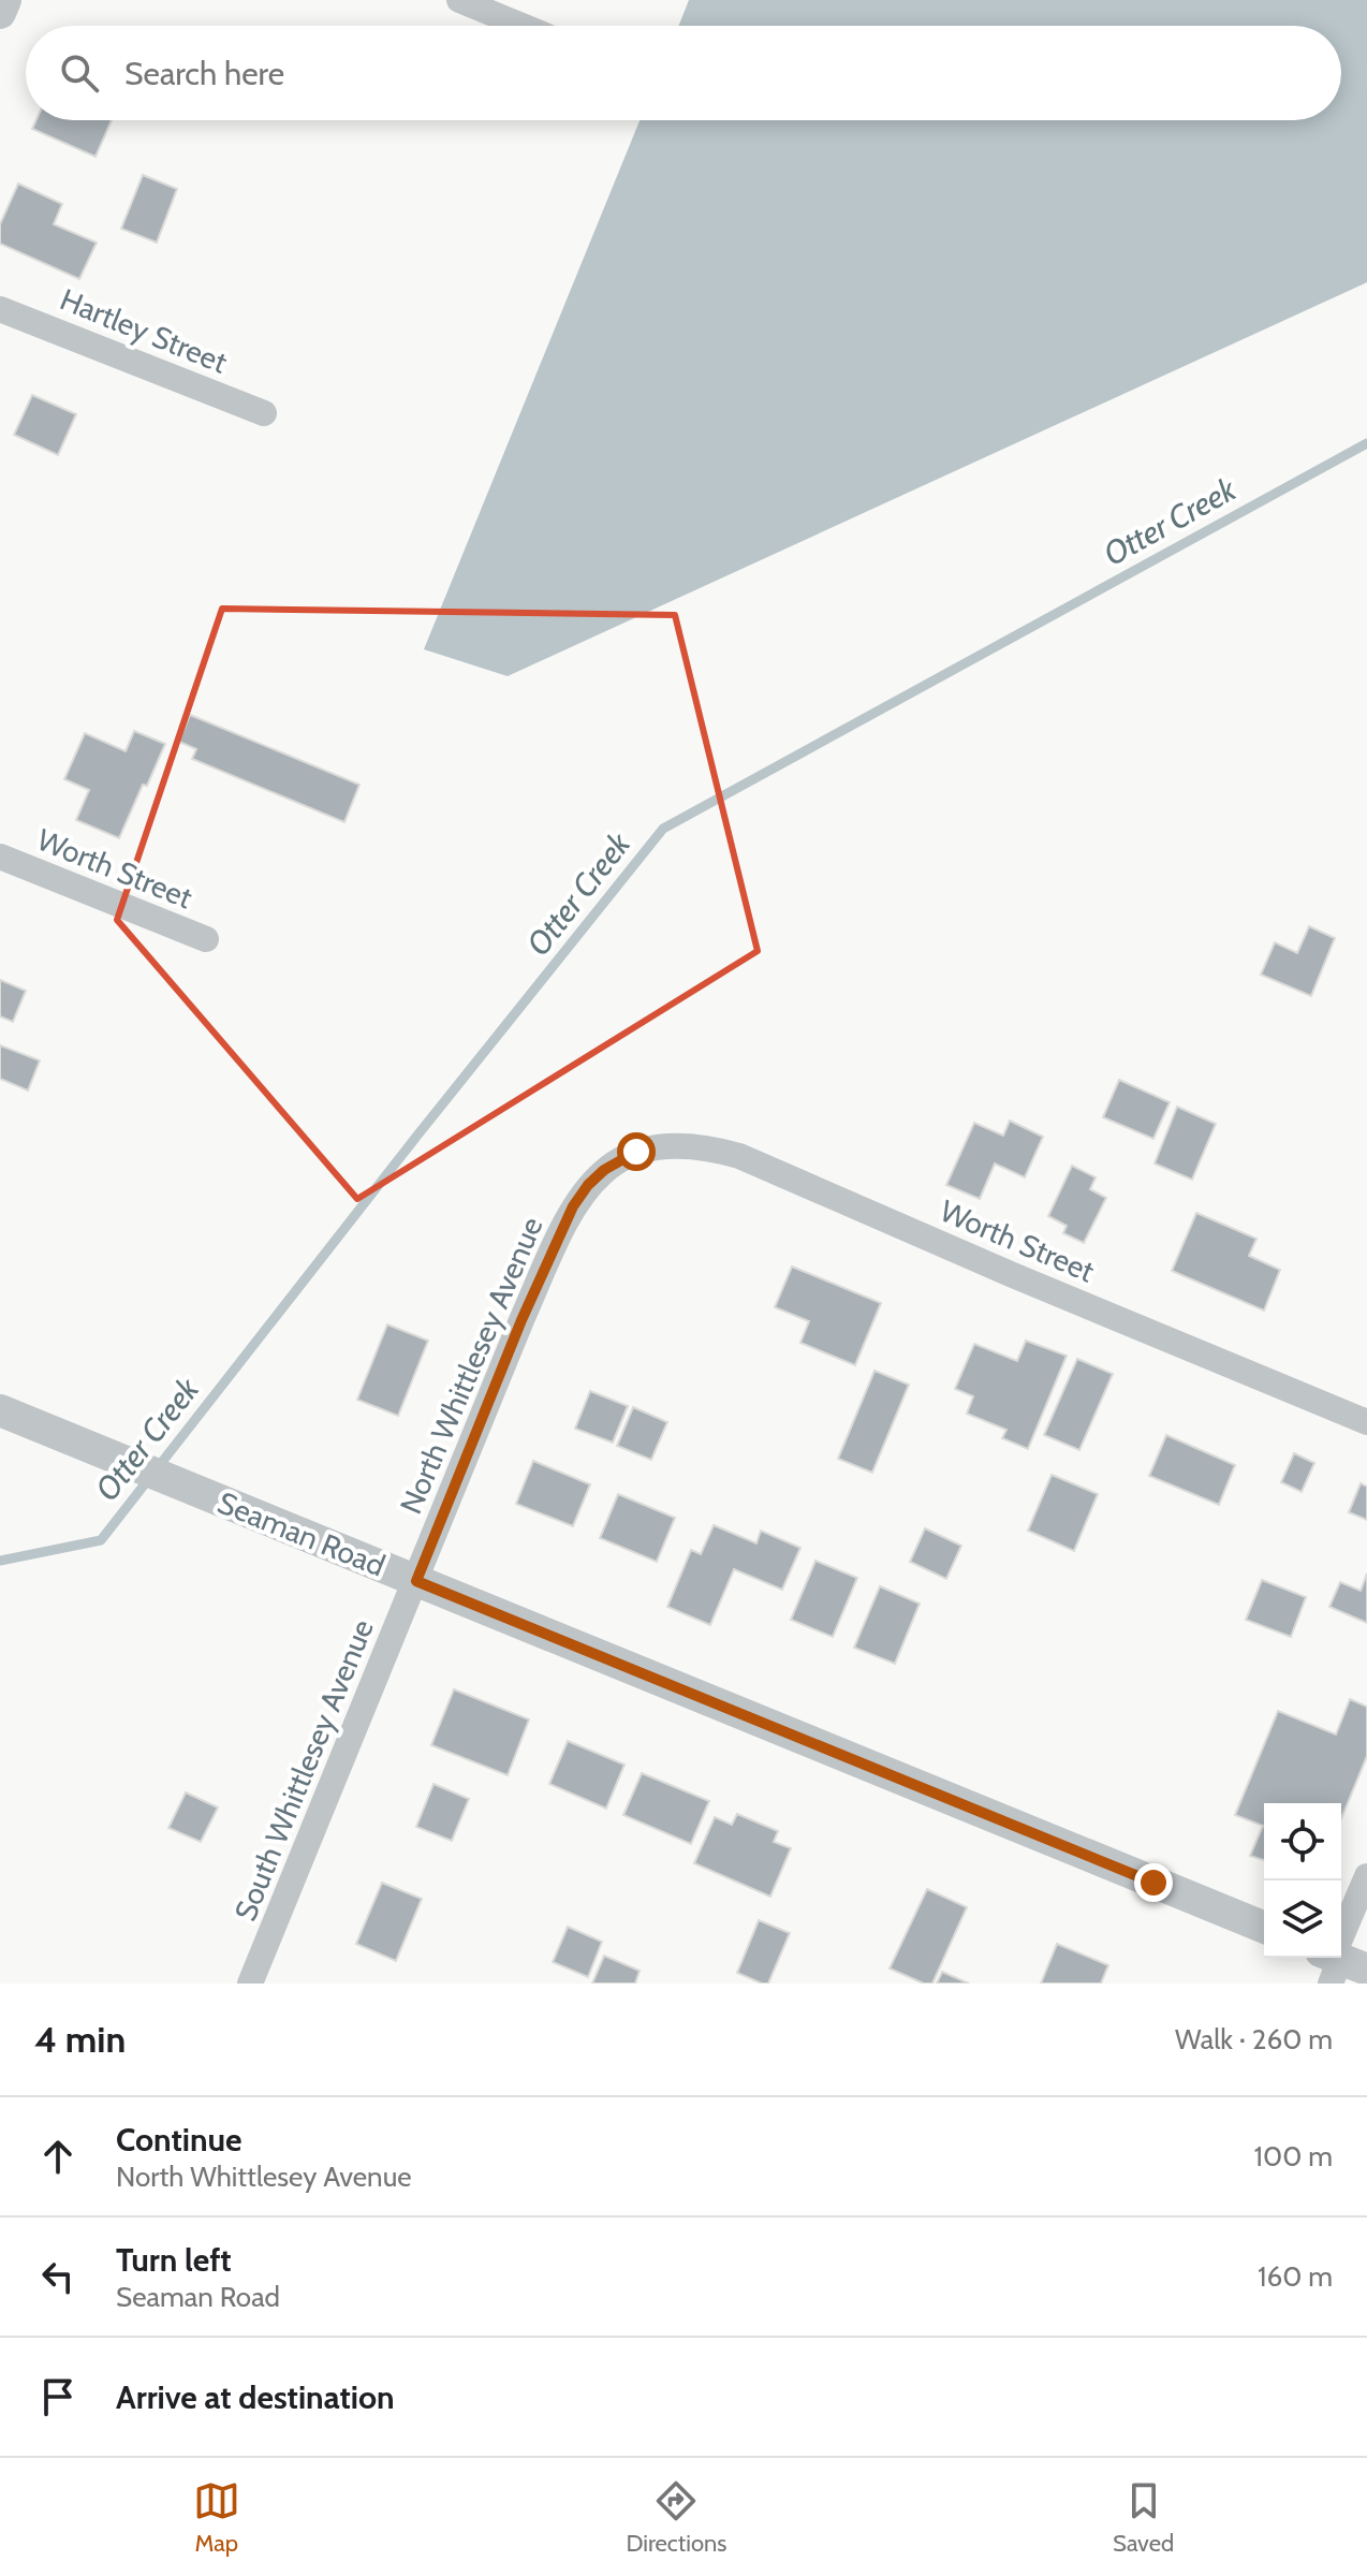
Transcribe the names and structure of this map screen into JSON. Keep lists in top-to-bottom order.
{
  "streets": {
    "street": [
      "Hartley Street",
      "Worth Street",
      "North Whittlesey Avenue",
      "Seaman Road",
      "South Whittlesey Avenue"
    ]
  },
  "crossings": [
    ["Worth Street", "North Whittlesey Avenue"],
    ["North Whittlesey Avenue", "Seaman Road"],
    ["North Whittlesey Avenue", "South Whittlesey Avenue"],
    ["Seaman Road", "South Whittlesey Avenue"]
  ],
  "water": ["Otter Creek"],
  "page": {
    "search": "Search here",
    "heading": ["4 min", "Walk · 260 m"],
    "list": [
      ["Continue", "North Whittlesey Avenue", "100 m"],
      ["Turn left", "Seaman Road", "160 m"],
      "Arrive at destination"
    ],
    "nav": ["Map", "Directions", "Saved"]
  }
}
